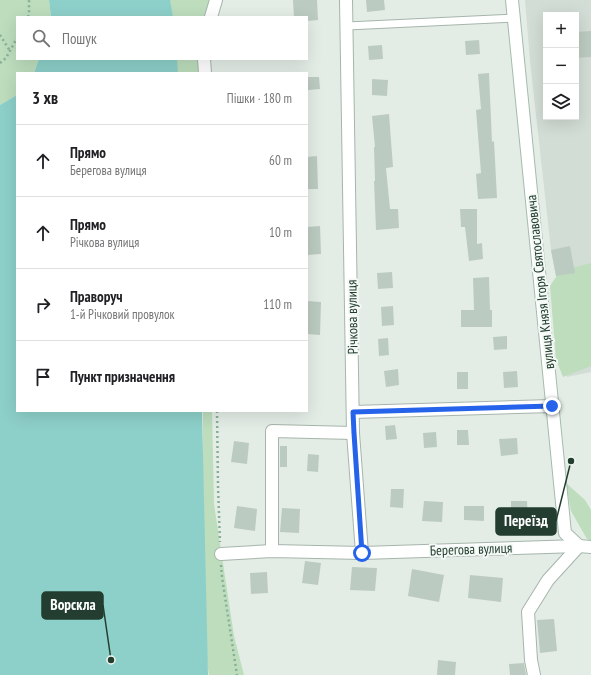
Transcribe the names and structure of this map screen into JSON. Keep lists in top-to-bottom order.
{
  "streets": {
    "street": ["вулиця Князя Ігоря Святославовича", "Річкова вулиця", "Берегова вулиця"]
  },
  "crossings": [
    ["вулиця Князя Ігоря Святославовича", "Берегова вулиця"]
  ],
  "places": ["Переїзд", "Ворскла"],
  "page": {
    "map_buttons": ["+", "−"],
    "search": "Пошук",
    "heading": ["3 хв", "Пішки · 180 m"],
    "list": [
      ["Прямо", "Берегова вулиця", "60 m"],
      ["Прямо", "Річкова вулиця", "10 m"],
      ["Праворуч", "1-й Річковий провулок", "110 m"],
      "Пункт призначення"
    ]
  }
}
